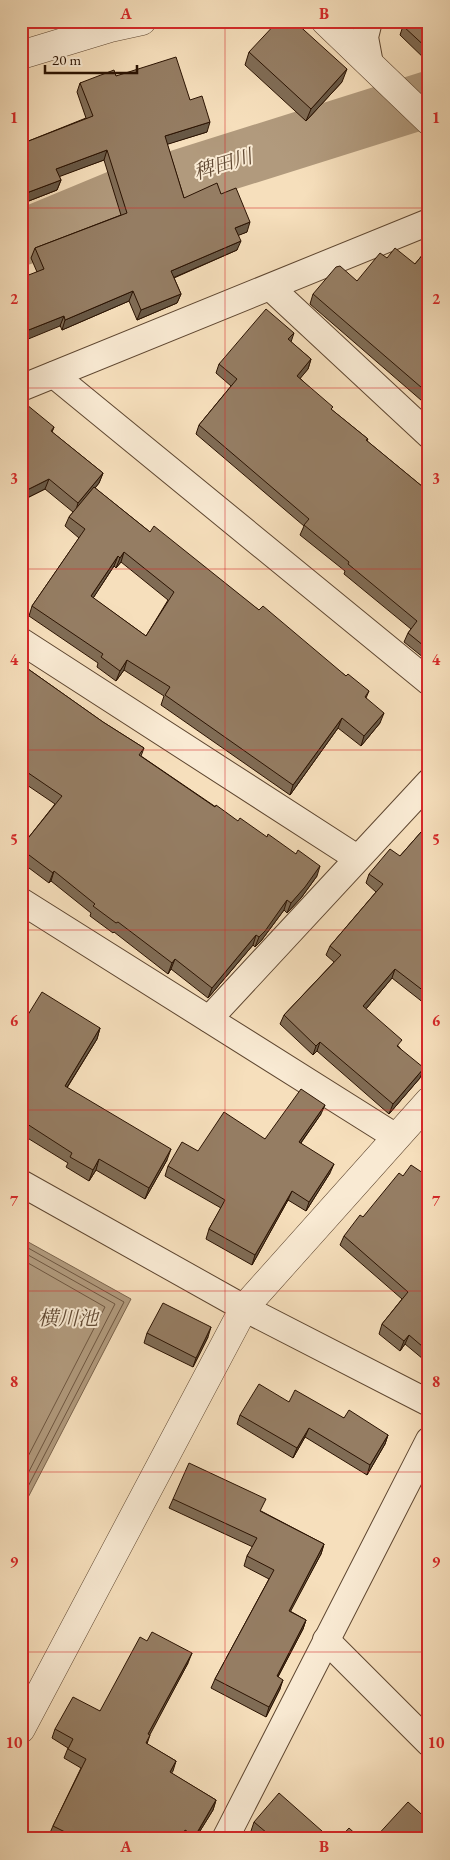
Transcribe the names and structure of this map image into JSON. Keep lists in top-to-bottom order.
{
  "water": ["稗田川", "横川池"],
  "scale_bar": "20 m",
  "grid": {
    "columns": ["A", "B"],
    "rows": [
      "1",
      "2",
      "3",
      "4",
      "5",
      "6",
      "7",
      "8",
      "9",
      "10"
    ]
  }
}
